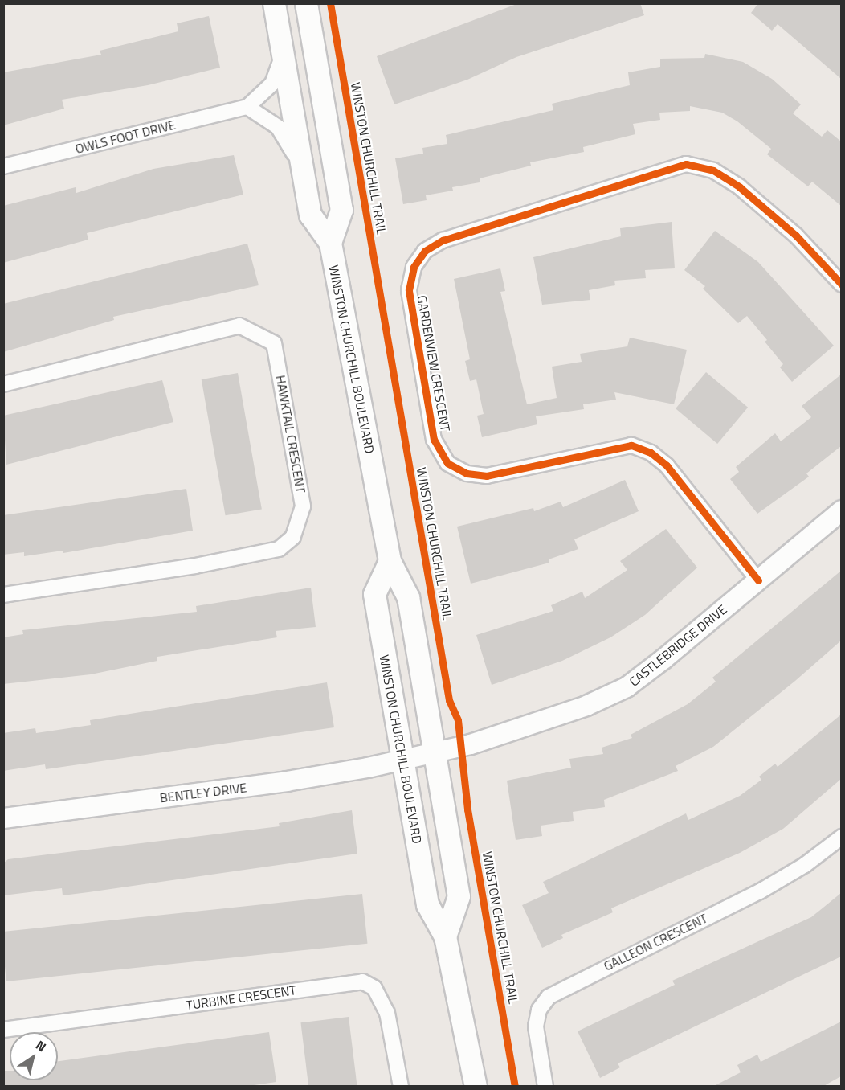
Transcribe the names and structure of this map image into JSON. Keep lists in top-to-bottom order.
{
  "streets": {
    "main road": ["WINSTON CHURCHILL BOULEVARD"],
    "street": [
      "OWLS FOOT DRIVE",
      "GARDENVIEW CRESCENT",
      "HAWKTAIL CRESCENT",
      "CASTLEBRIDGE DRIVE",
      "BENTLEY DRIVE",
      "GALLEON CRESCENT",
      "TURBINE CRESCENT"
    ],
    "cycle path": ["WINSTON CHURCHILL TRAIL"]
  },
  "crossings": [
    ["OWLS FOOT DRIVE", "WINSTON CHURCHILL BOULEVARD"],
    ["WINSTON CHURCHILL BOULEVARD", "CASTLEBRIDGE DRIVE"],
    ["WINSTON CHURCHILL BOULEVARD", "BENTLEY DRIVE"],
    ["GARDENVIEW CRESCENT", "CASTLEBRIDGE DRIVE"],
    ["CASTLEBRIDGE DRIVE", "BENTLEY DRIVE"]
  ],
  "north": "top right"
}
